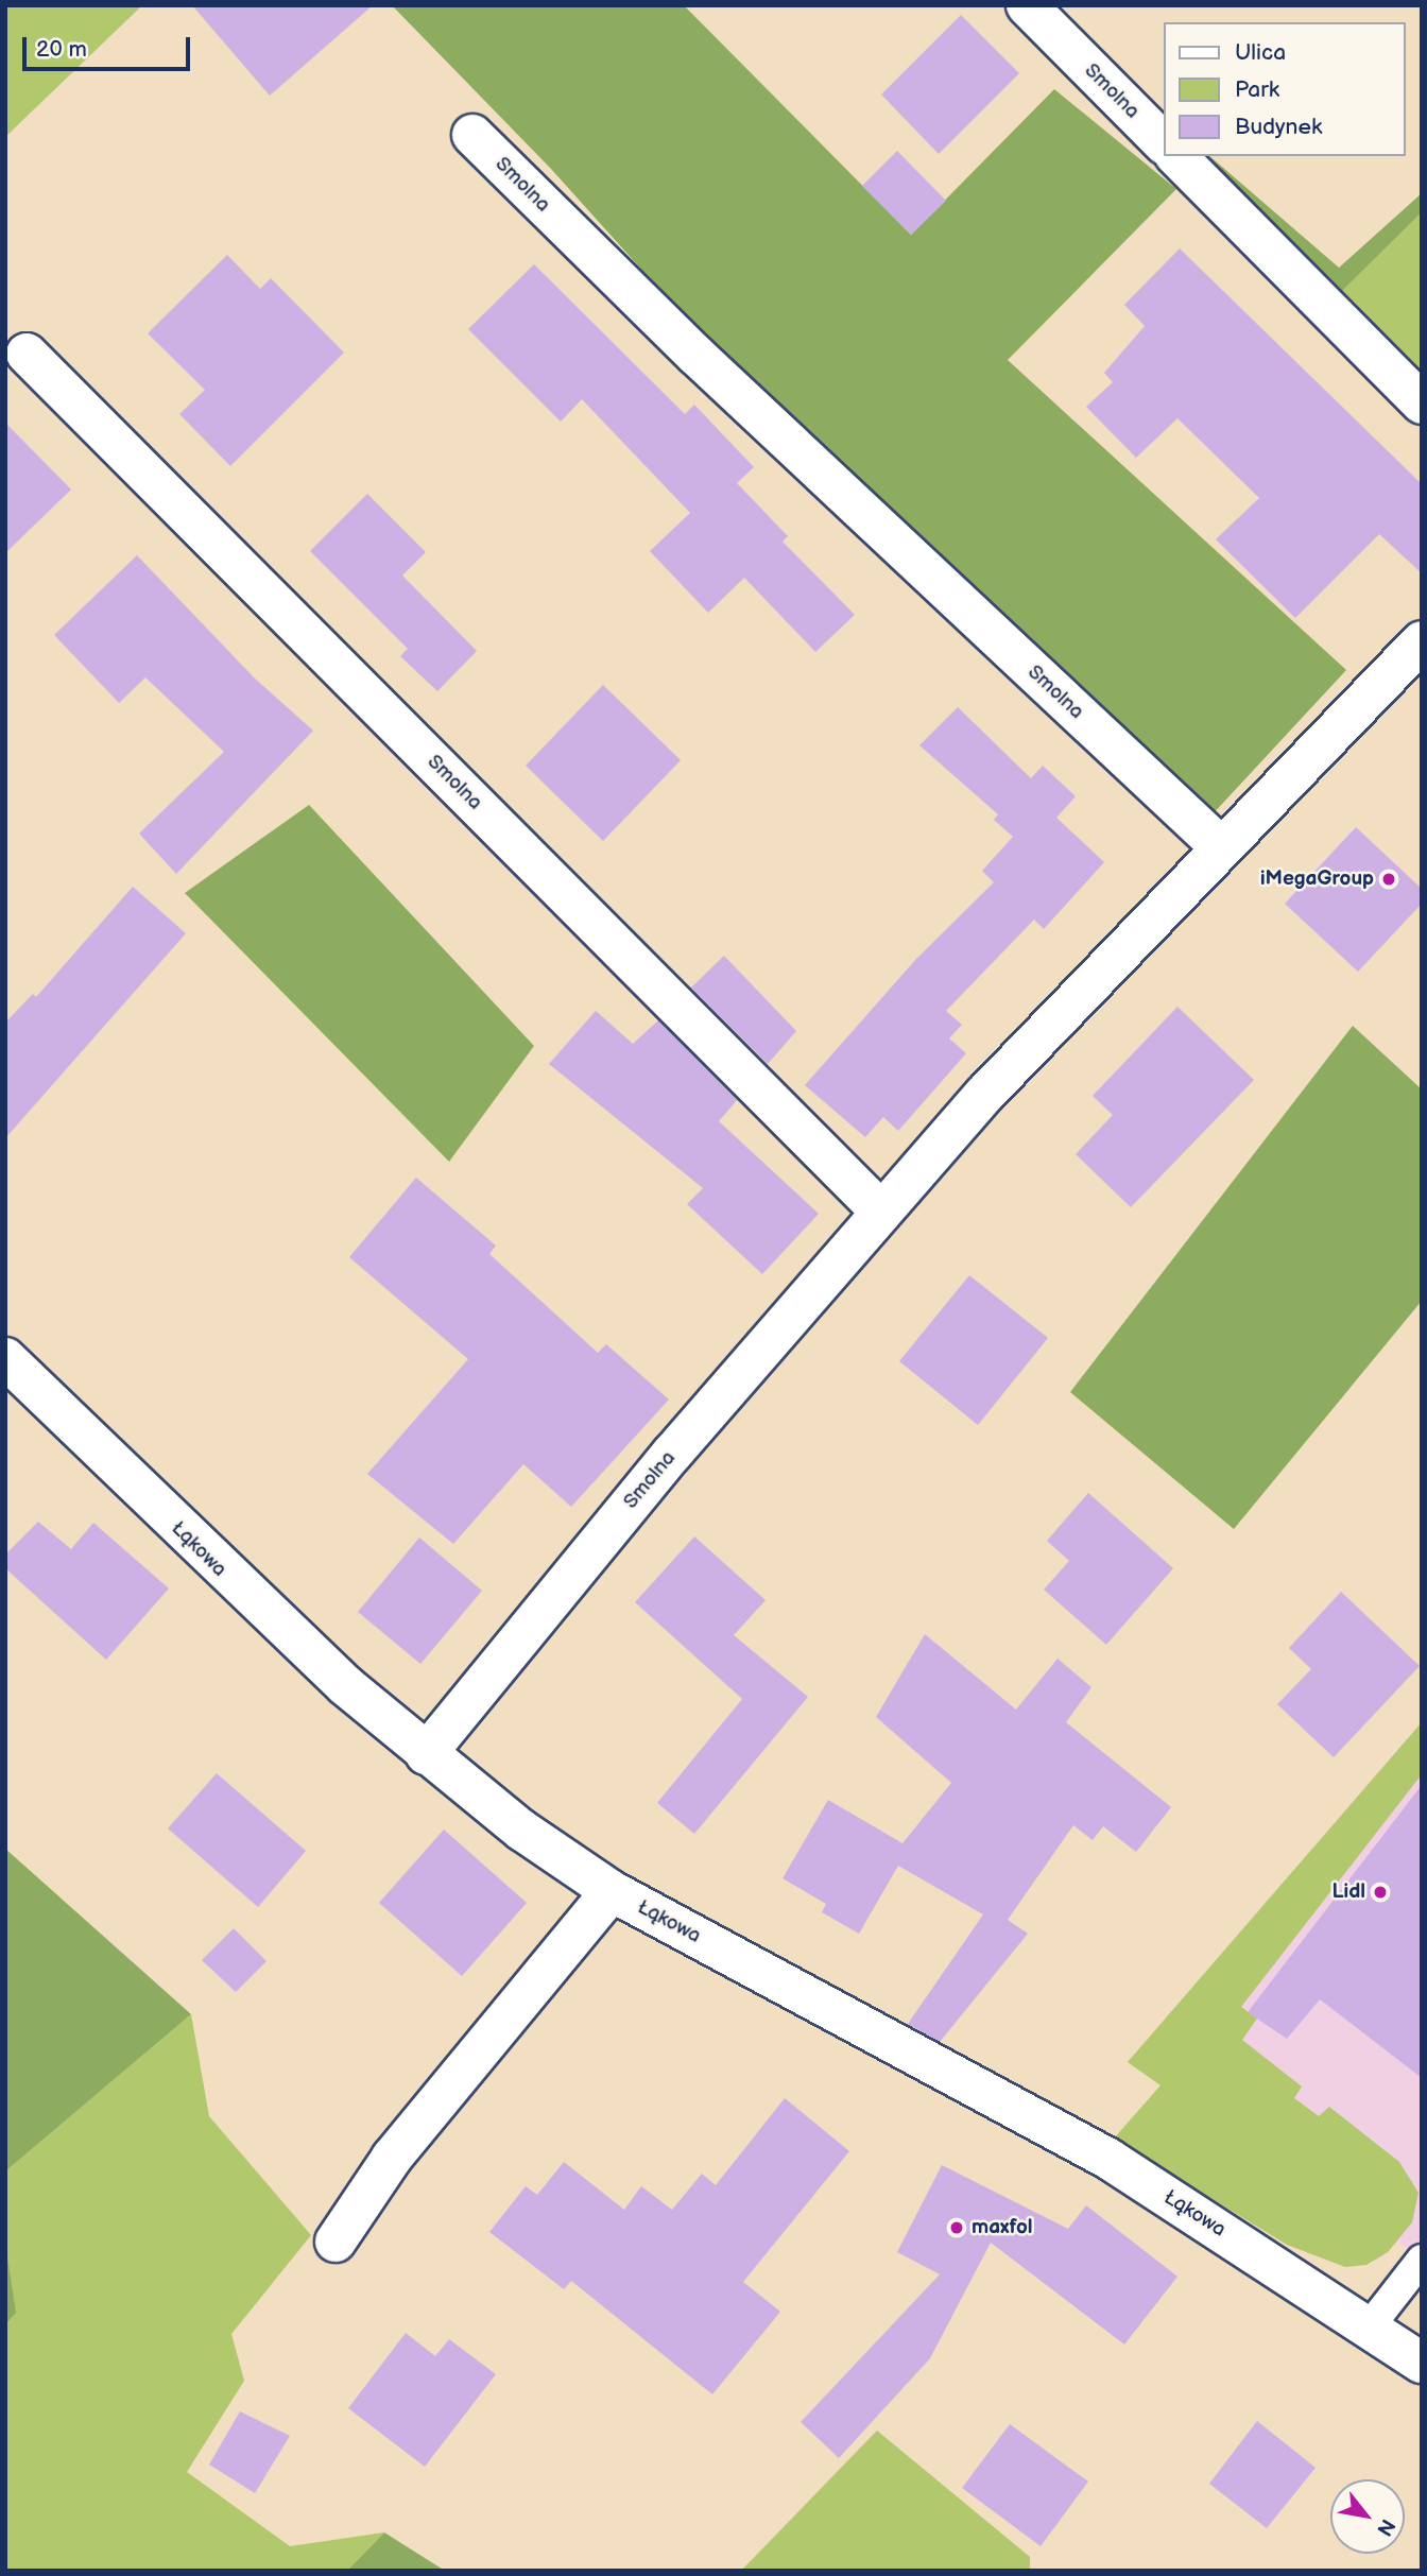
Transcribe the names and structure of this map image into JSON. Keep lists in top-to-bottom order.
{
  "streets": {
    "street": ["Smolna", "Łąkowa"]
  },
  "crossings": [
    ["Smolna", "Łąkowa"]
  ],
  "places": ["iMegaGroup", "Lidl", "maxfol"],
  "legend": ["Ulica", "Park", "Budynek"],
  "scale_bar": "20 m",
  "north": "bottom right"
}
